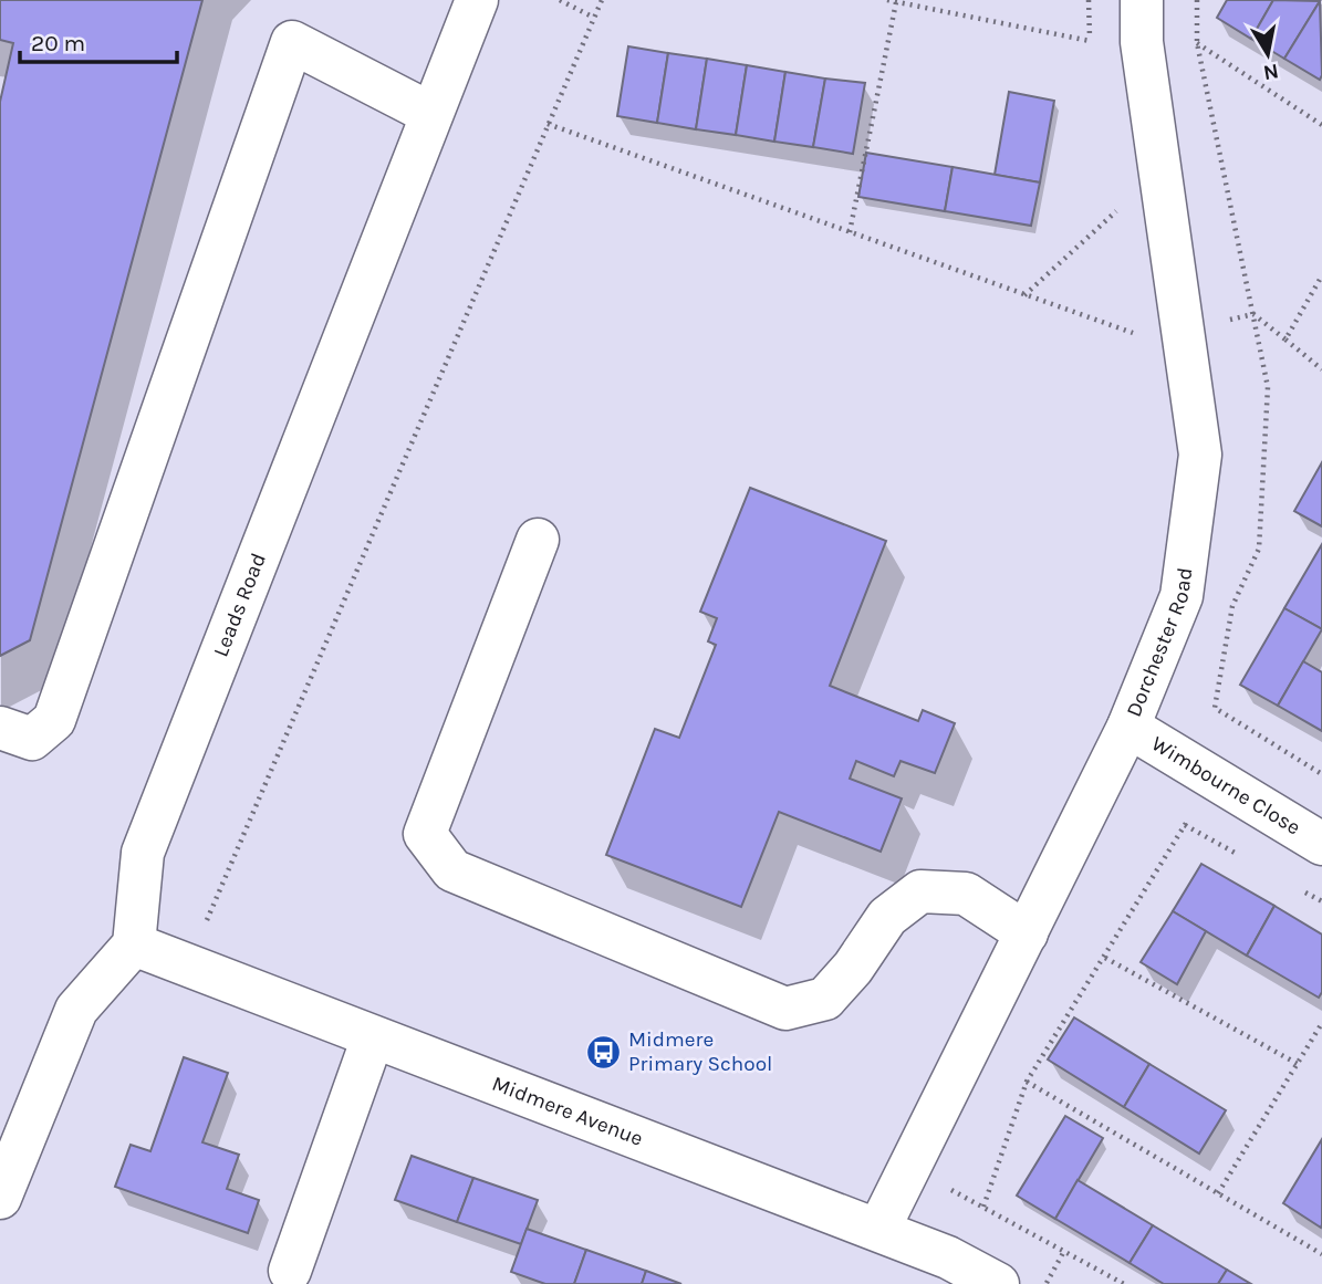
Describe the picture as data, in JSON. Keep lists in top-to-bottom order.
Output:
{
  "streets": {
    "street": [
      "Leads Road",
      "Dorchester Road",
      "Wimbourne Close",
      "Midmere Avenue"
    ]
  },
  "crossings": [
    ["Leads Road", "Midmere Avenue"],
    ["Dorchester Road", "Wimbourne Close"],
    ["Dorchester Road", "Midmere Avenue"]
  ],
  "places": {
    "bus stop": ["Midmere Primary School"]
  },
  "scale_bar": "20 m",
  "north": "bottom"
}
